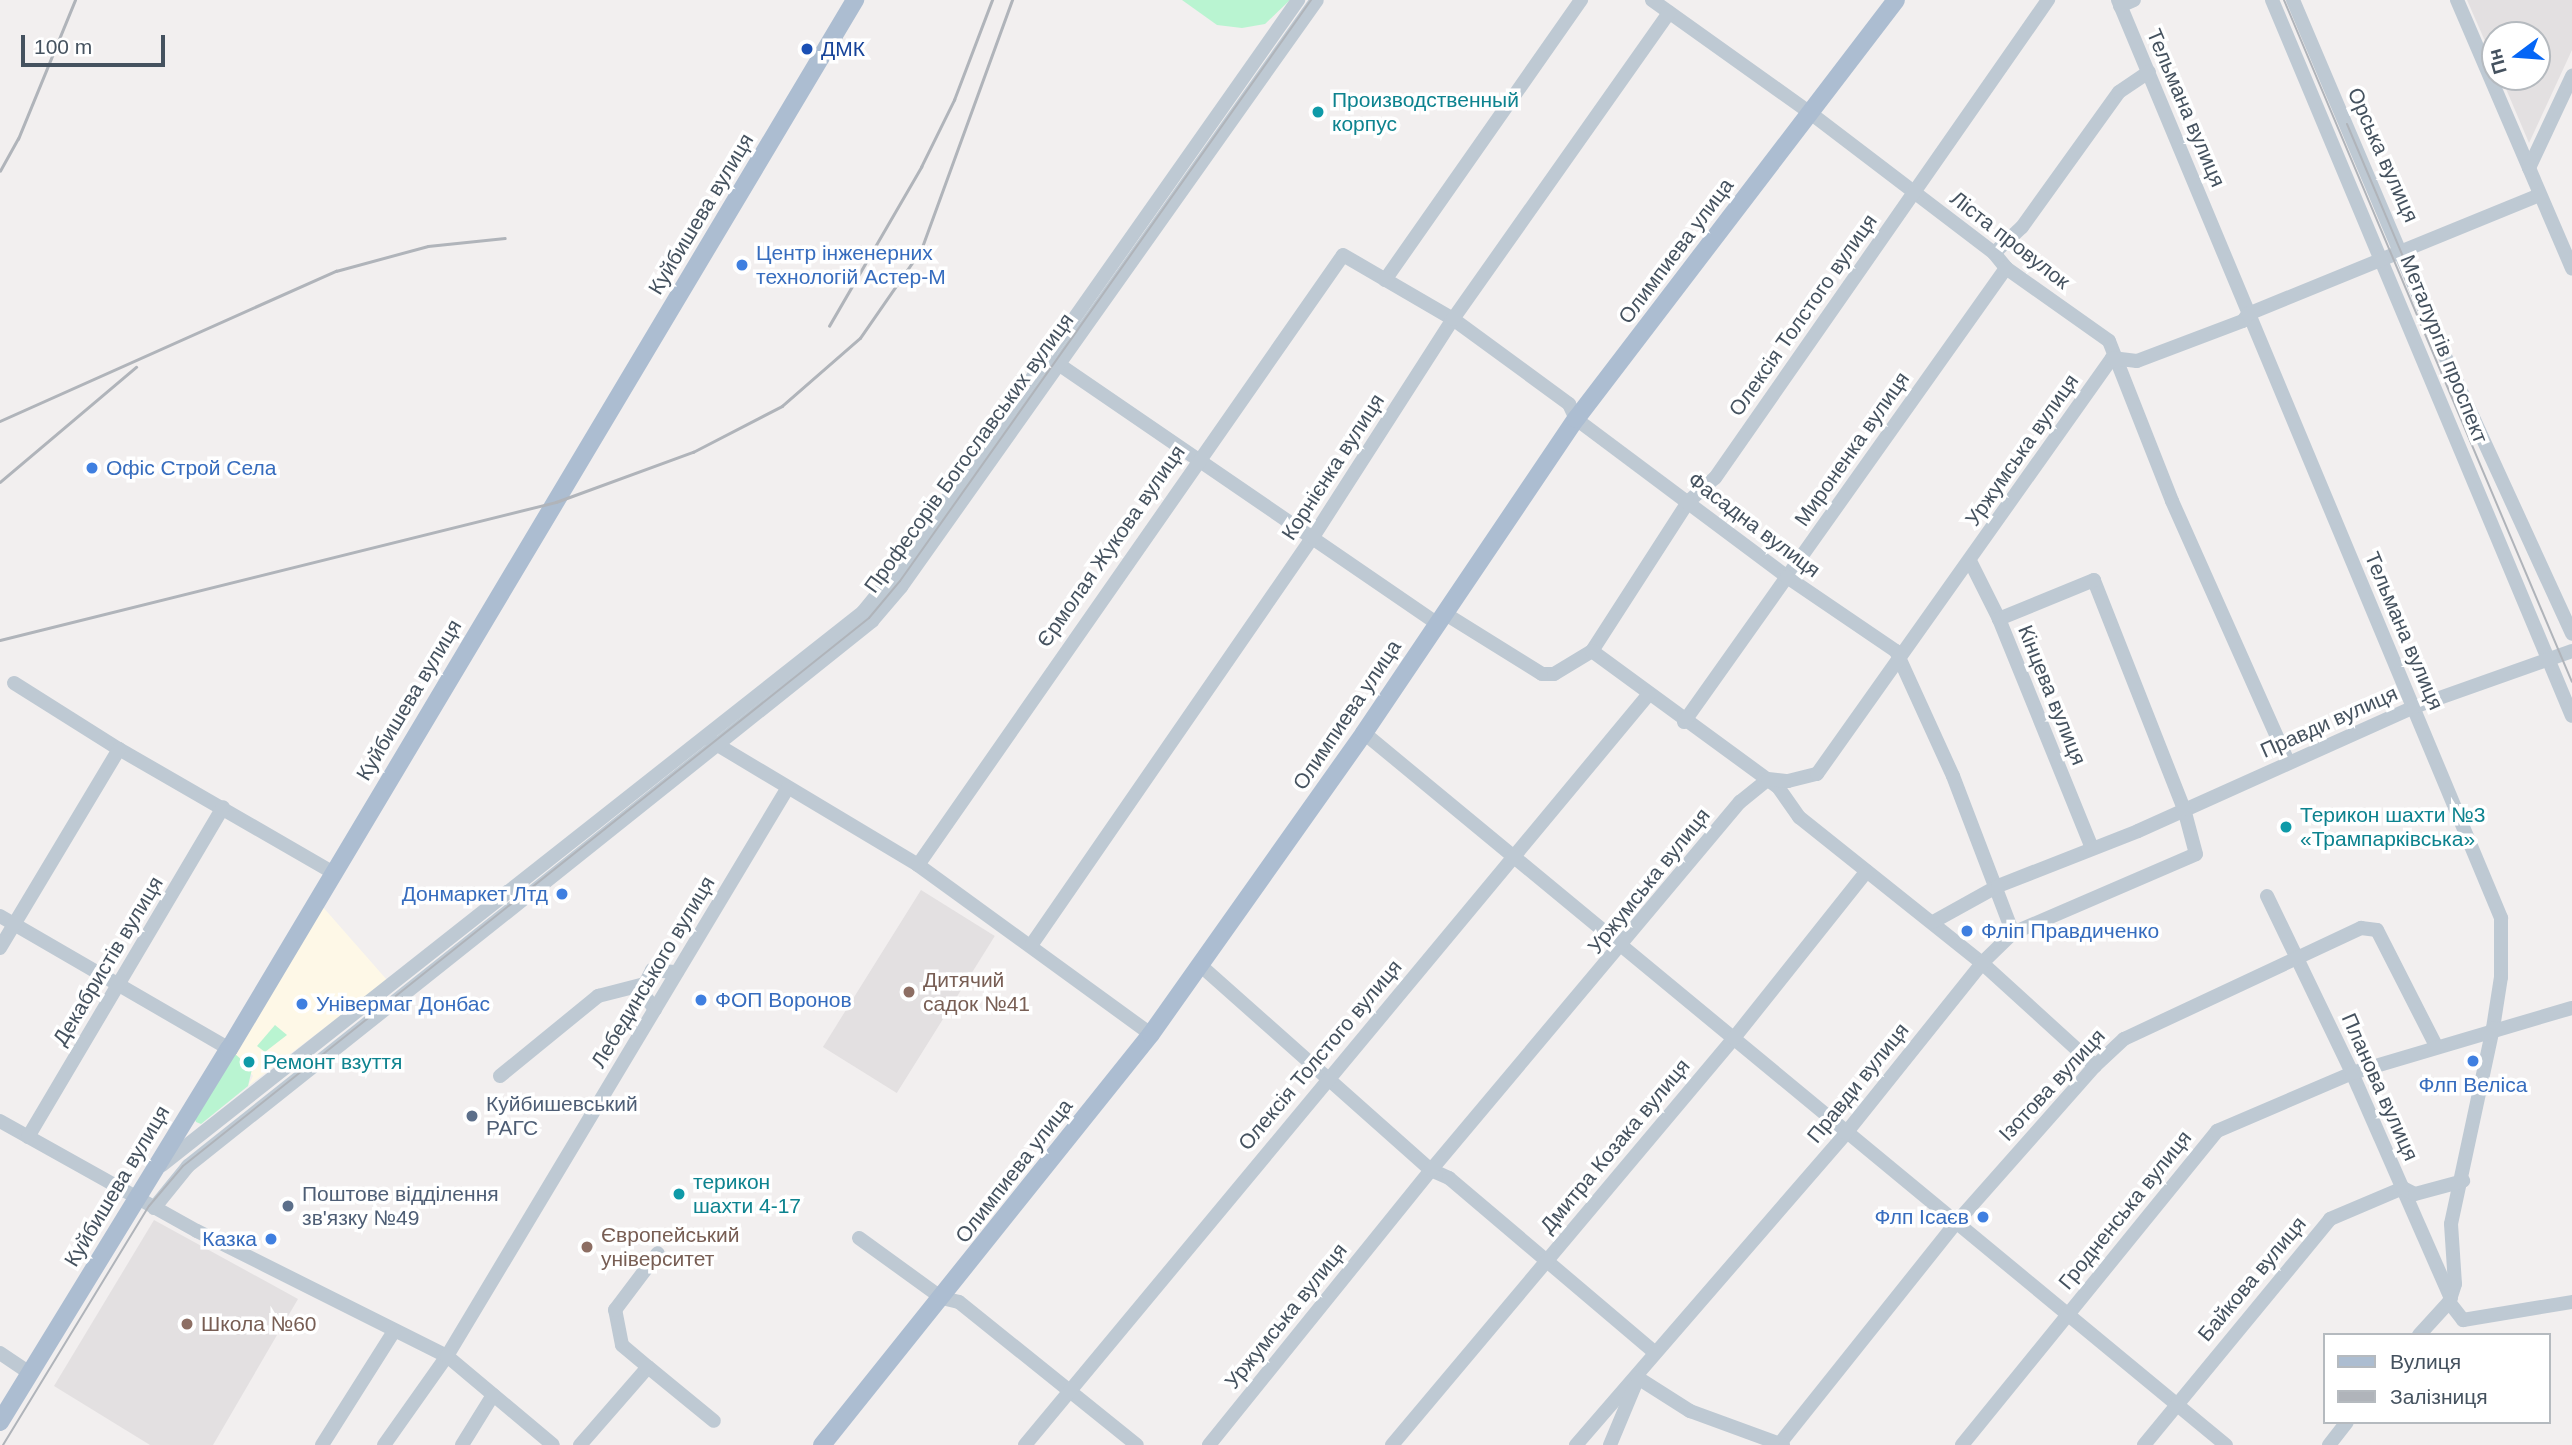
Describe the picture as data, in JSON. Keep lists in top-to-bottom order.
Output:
{
  "streets": {
    "main road": ["Куйбишева вулиця", "Олимпиева улица"],
    "street": [
      "Тельмана вулиця",
      "Орська вулиця",
      "Ліста провулок",
      "Олексія Толстого вулиця",
      "Металургів проспект",
      "Мироненка вулиця",
      "Уржумська вулиця",
      "Професорів Богославських вулиця",
      "Корнієнка вулиця",
      "Фасадна вулиця",
      "Єрмолая Жукова вулиця",
      "Кінцева вулиця",
      "Правди вулиця",
      "Декабристів вулиця",
      "Лебединського вулиця",
      "Ізотова вулиця",
      "Планова вулиця",
      "Дмитра Козака вулиця",
      "Гродненська вулиця",
      "Байкова вулиця"
    ]
  },
  "crossings": [
    ["Тельмана вулиця", "Правди вулиця"],
    ["Тельмана вулиця", "Планова вулиця"],
    ["Тельмана вулиця", "Гродненська вулиця"],
    ["Тельмана вулиця", "Байкова вулиця"],
    ["Куйбишева вулиця", "Професорів Богославських вулиця"],
    ["Ліста провулок", "Олимпиева улица"],
    ["Ліста провулок", "Олексія Толстого вулиця"],
    ["Ліста провулок", "Мироненка вулиця"],
    ["Ліста провулок", "Уржумська вулиця"],
    ["Ліста провулок", "Корнієнка вулиця"],
    ["Ліста провулок", "Правди вулиця"],
    ["Олимпиева улица", "Фасадна вулиця"],
    ["Олексія Толстого вулиця", "Фасадна вулиця"],
    ["Металургів проспект", "Правди вулиця"],
    ["Мироненка вулиця", "Фасадна вулиця"],
    ["Уржумська вулиця", "Фасадна вулиця"],
    ["Уржумська вулиця", "Кінцева вулиця"],
    ["Корнієнка вулиця", "Фасадна вулиця"],
    ["Фасадна вулиця", "Єрмолая Жукова вулиця"],
    ["Кінцева вулиця", "Правди вулиця"],
    ["Ізотова вулиця", "Планова вулиця"],
    ["Ізотова вулиця", "Гродненська вулиця"],
    ["Планова вулиця", "Гродненська вулиця"],
    ["Планова вулиця", "Байкова вулиця"]
  ],
  "places": [
    "ДМК",
    "Производственный корпус",
    "Центр інженерних технологій Астер-М",
    "Офіс Строй Села",
    "Терикон шахти №3 «Трампарківська»",
    "Донмаркет Лтд",
    "Фліп Правдиченко",
    "Дитячий садок №41",
    "ФОП Воронов",
    "Універмаг Донбас",
    "Флп Веліса",
    "Ремонт взуття",
    "Куйбишевський РАГС",
    "терикон шахти 4-17",
    "Поштове відділення зв'язку №49",
    "Флп Ісаєв",
    "Казка",
    "Європейський університет",
    "Школа №60"
  ],
  "legend": ["Вулиця", "Залізниця"],
  "scale_bar": "100 m",
  "north": "left"
}
